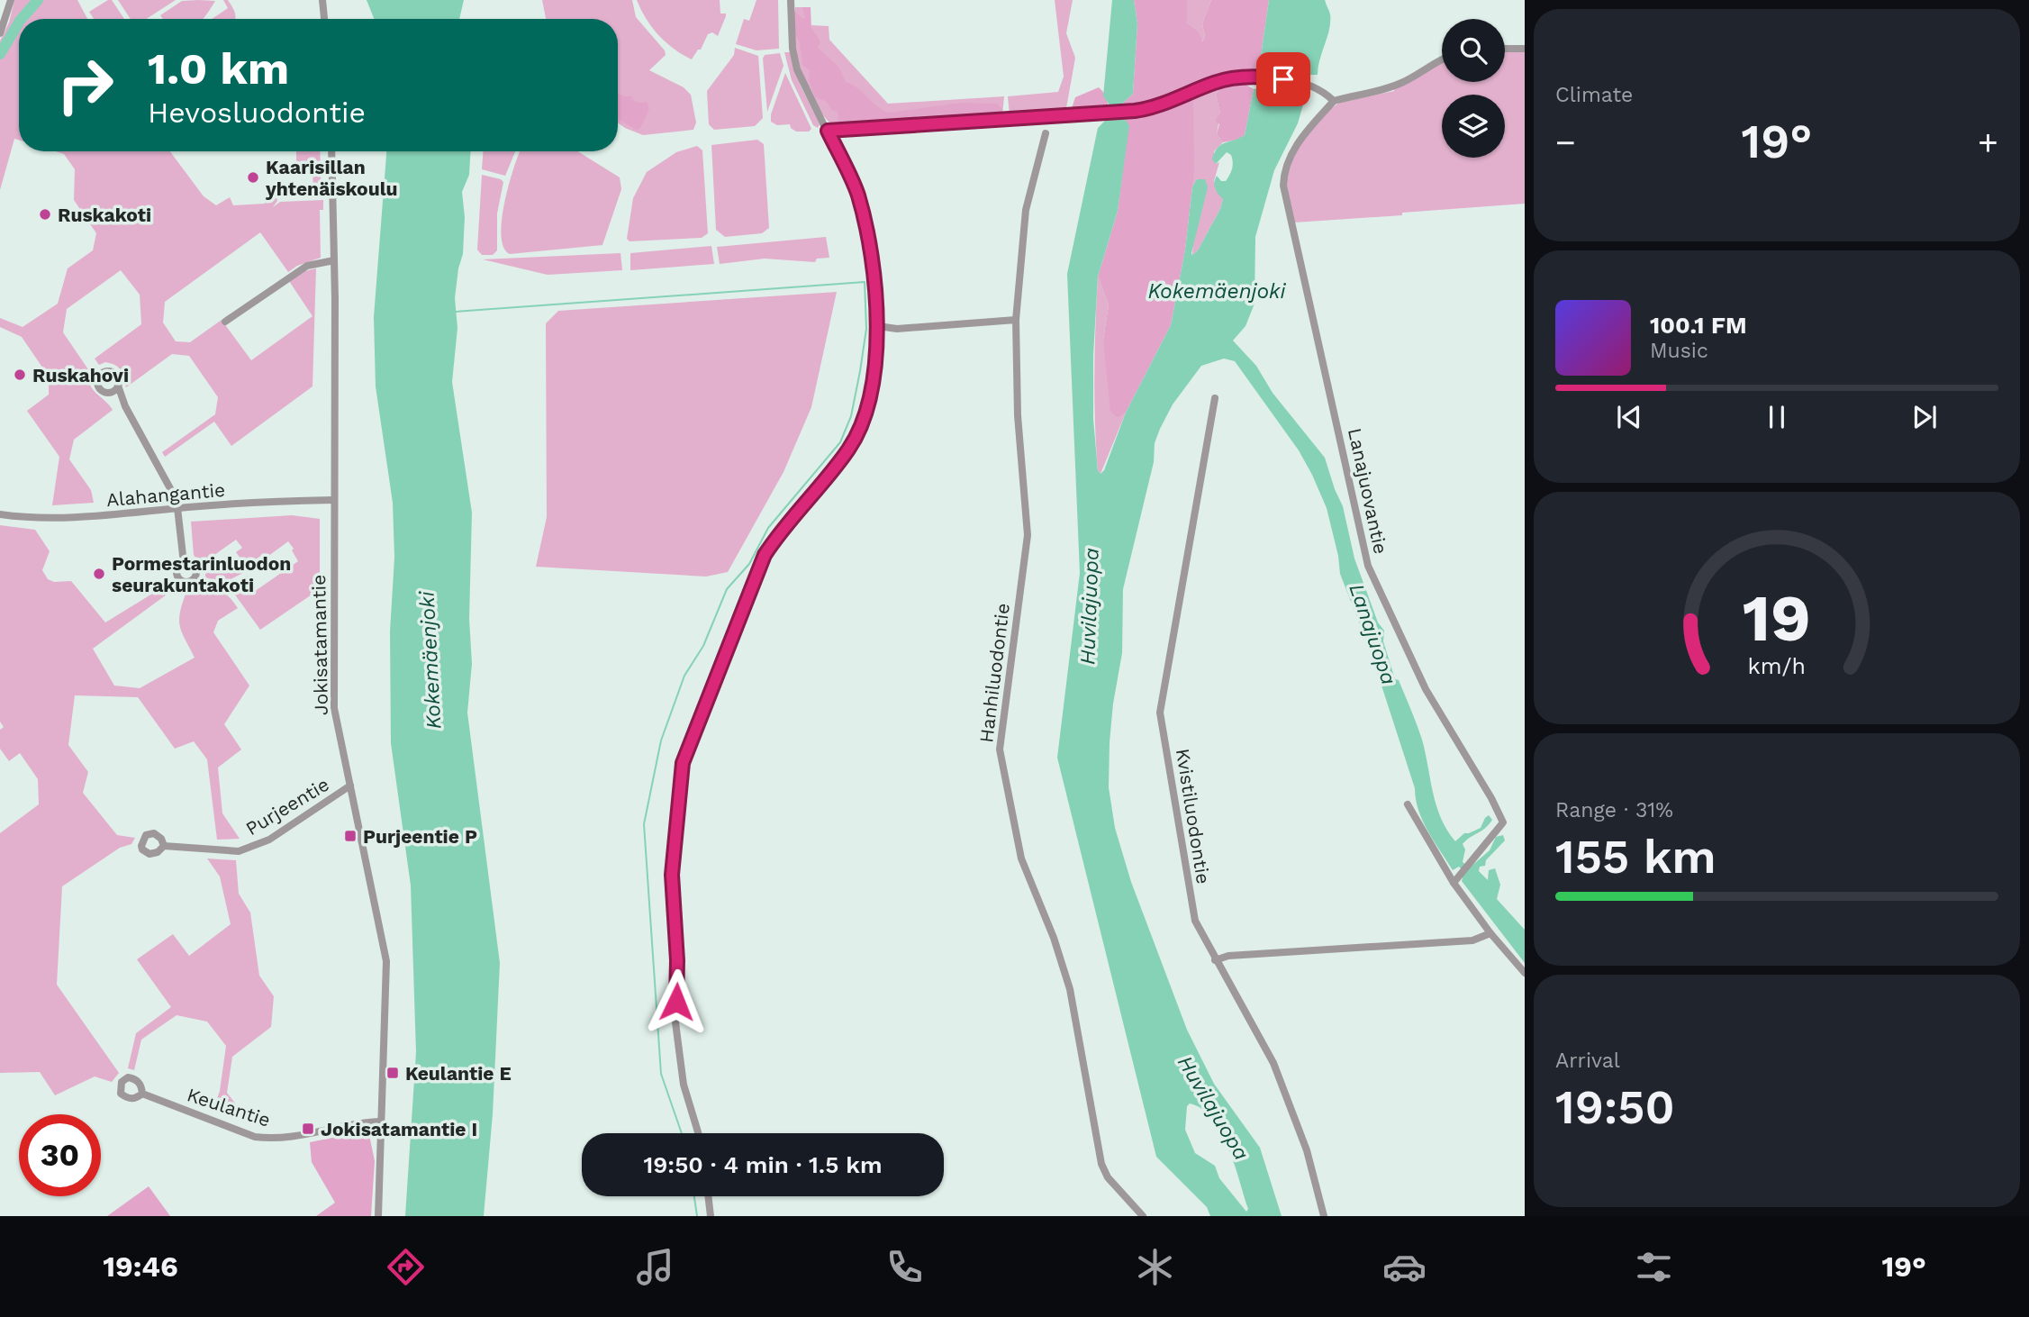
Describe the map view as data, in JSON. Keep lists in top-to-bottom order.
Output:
{
  "streets": {
    "street": [
      "Lanajuovantie",
      "Alahangantie",
      "Jokisatamantie",
      "Hanhiluodontie",
      "Purjeentie",
      "Kvistiluodontie",
      "Keulantie"
    ]
  },
  "crossings": [
    ["Alahangantie", "Jokisatamantie"],
    ["Jokisatamantie", "Purjeentie"],
    ["Jokisatamantie", "Keulantie"]
  ],
  "water": ["Kokemäenjoki", "Huvilajuopa", "Lanajuopa"],
  "places": {
    "other": [
      "Kaarisillan yhtenäiskoulu",
      "Ruskakoti",
      "Ruskahovi",
      "Pormestarinluodon seurakuntakoti"
    ],
    "transit": ["Purjeentie P", "Keulantie E", "Jokisatamantie I"]
  },
  "page": {
    "tile": [
      "Climate",
      ["Range · 31%", "155 km"],
      ["Arrival", "19:50"]
    ],
    "turn": ["1.0 km", "Hevosluodontie"],
    "heat": ["−", "19°", "+"],
    "song": ["100.1 FM", "Music"],
    "limit": "30",
    "trip": "19:50 · 4 min · 1.5 km",
    "tabs": ["19:46", "19°"],
    "gauge": ["19", "km/h"]
  }
}
